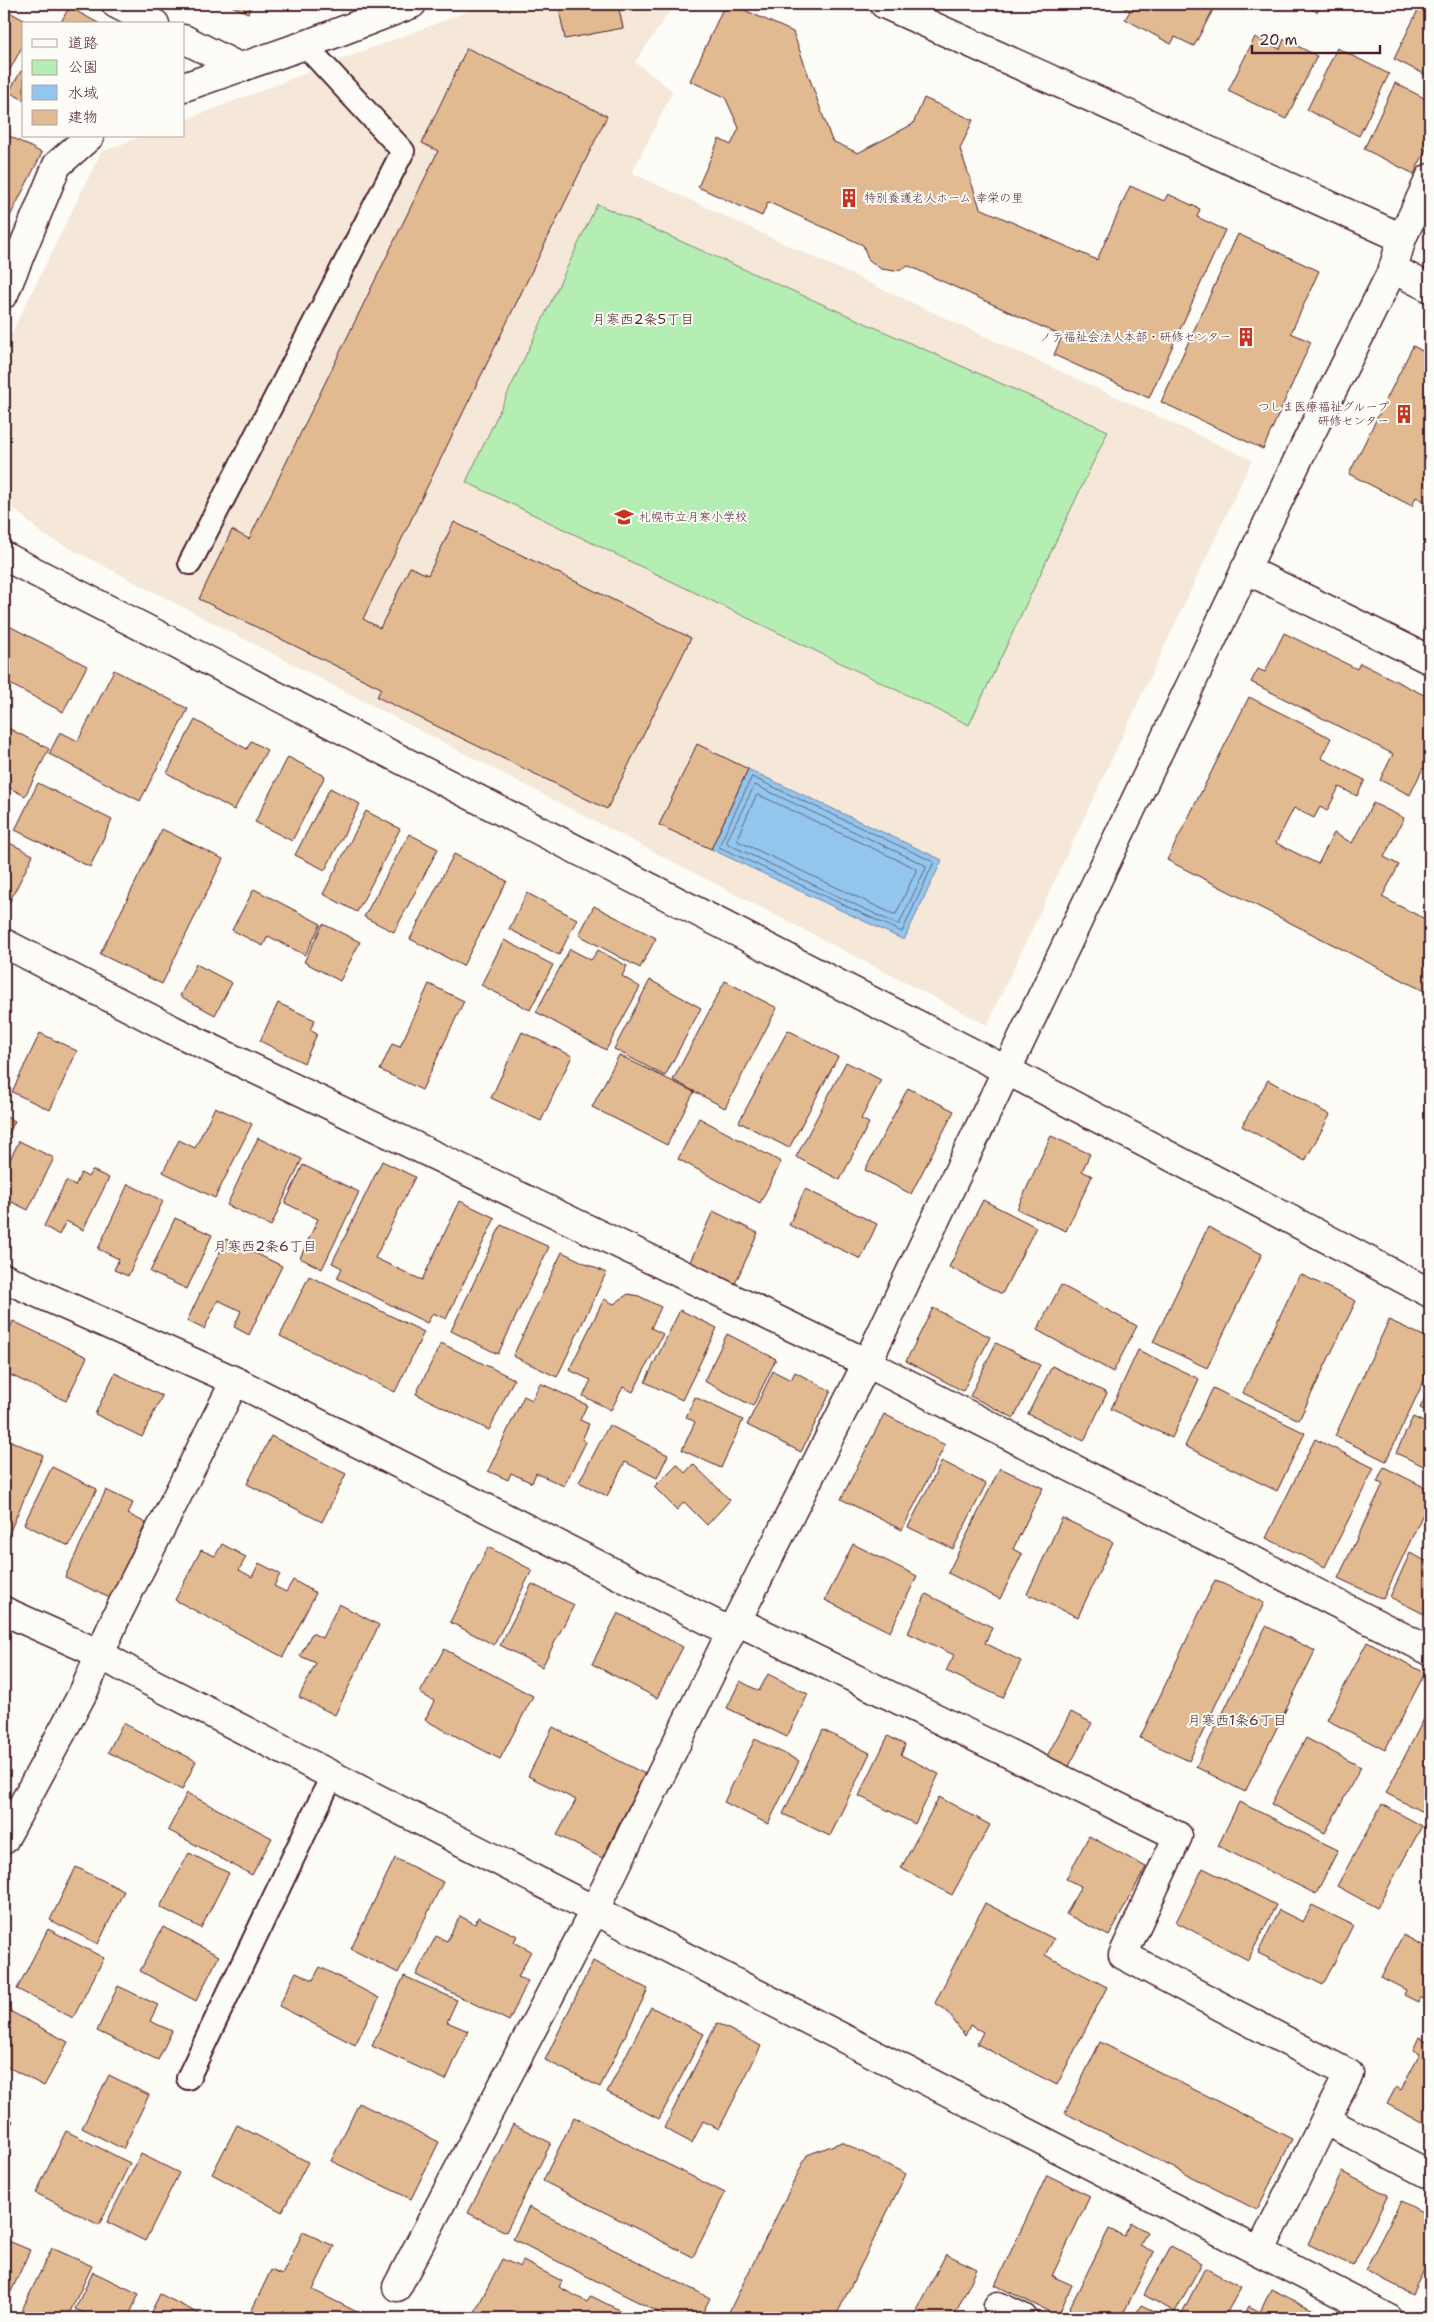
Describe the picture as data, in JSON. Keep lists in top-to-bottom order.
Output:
{
  "districts": ["月寒西2条5丁目", "月寒西2条6丁目", "月寒西1条6丁目"],
  "places": {
    "building": ["特別養護老人ホーム 幸栄の里", "ノテ福祉会法人本部・研修センター", "つしま医療福祉グループ 研修センター"],
    "school or university": ["札幌市立月寒小学校"]
  },
  "legend": [
    "道路",
    "公園",
    "水域",
    "建物"
  ],
  "scale_bar": "20 m"
}
